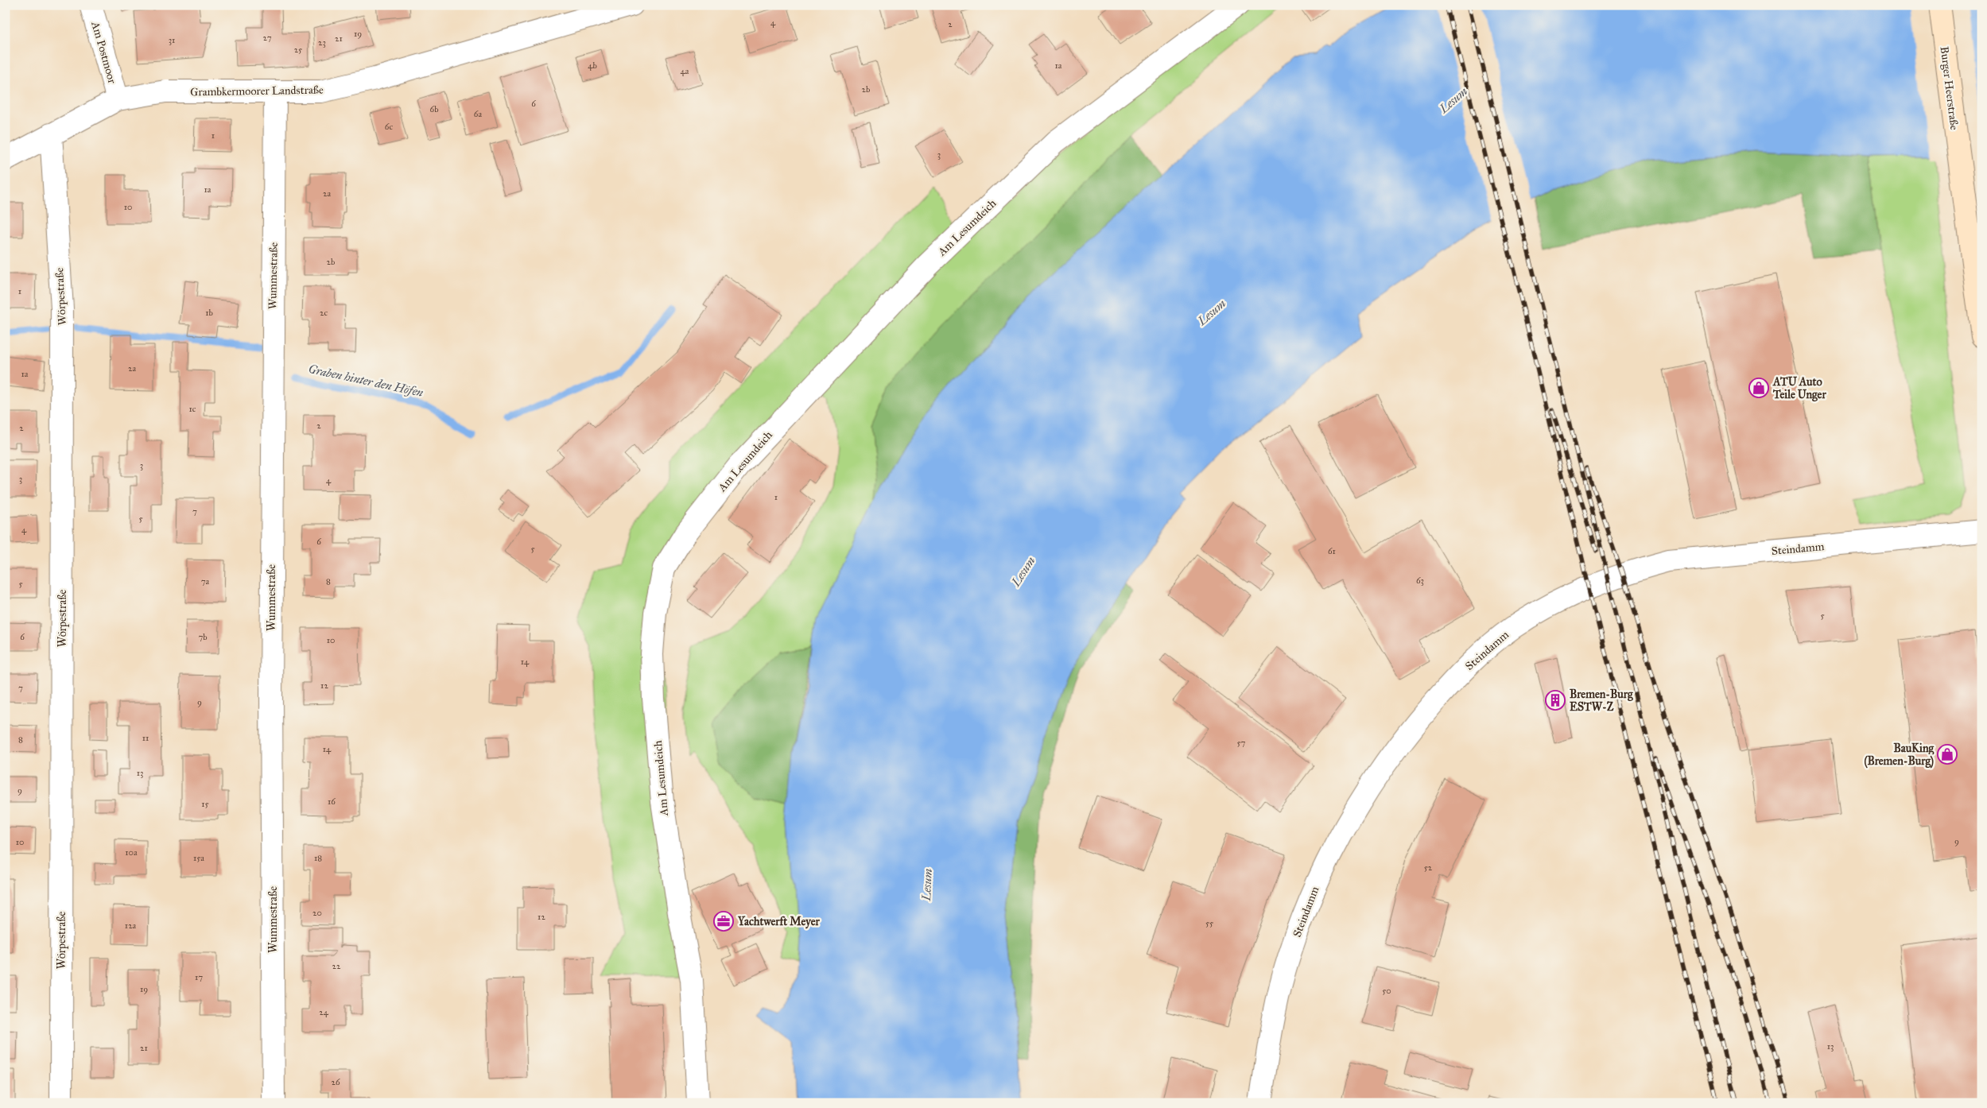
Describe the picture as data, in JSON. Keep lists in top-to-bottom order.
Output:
{
  "streets": {
    "main road": ["Burger Heerstraße"],
    "street": [
      "Am Postmoor",
      "Grambkermoorer Landstraße",
      "Am Lesumdeich",
      "Wummestraße",
      "Wörpestraße",
      "Steindamm"
    ]
  },
  "crossings": [
    ["Am Postmoor", "Grambkermoorer Landstraße"],
    ["Grambkermoorer Landstraße", "Wummestraße"],
    ["Grambkermoorer Landstraße", "Wörpestraße"]
  ],
  "water": ["Lesum", "Graben hinter den Höfen"],
  "places": {
    "shop": ["ATU Auto Teile Unger", "BauKing (Bremen-Burg)"],
    "building": ["Bremen-Burg ESTW-Z"],
    "office": ["Yachtwerft Meyer"]
  },
  "house_numbers": [
    "4",
    "2",
    "19",
    "27",
    "21",
    "31",
    "23",
    "25",
    "4b",
    "1a",
    "4a",
    "2b",
    "6",
    "6b",
    "6a",
    "6c",
    "1",
    "3",
    "1a",
    "2a",
    "10",
    "2b",
    "1",
    "1b",
    "2c",
    "2a",
    "1a",
    "1c",
    "2",
    "2",
    "3",
    "3",
    "4",
    "1",
    "7",
    "5",
    "4",
    "6",
    "5",
    "61",
    "63",
    "7a",
    "8",
    "5",
    "5",
    "6",
    "7b",
    "10",
    "14",
    "12",
    "7",
    "9",
    "11",
    "8",
    "57",
    "14",
    "13",
    "9",
    "16",
    "15",
    "9",
    "10",
    "10a",
    "15a",
    "18",
    "52",
    "20",
    "12",
    "55",
    "12a",
    "22",
    "17",
    "19",
    "50",
    "24",
    "13",
    "21",
    "26"
  ]
}
